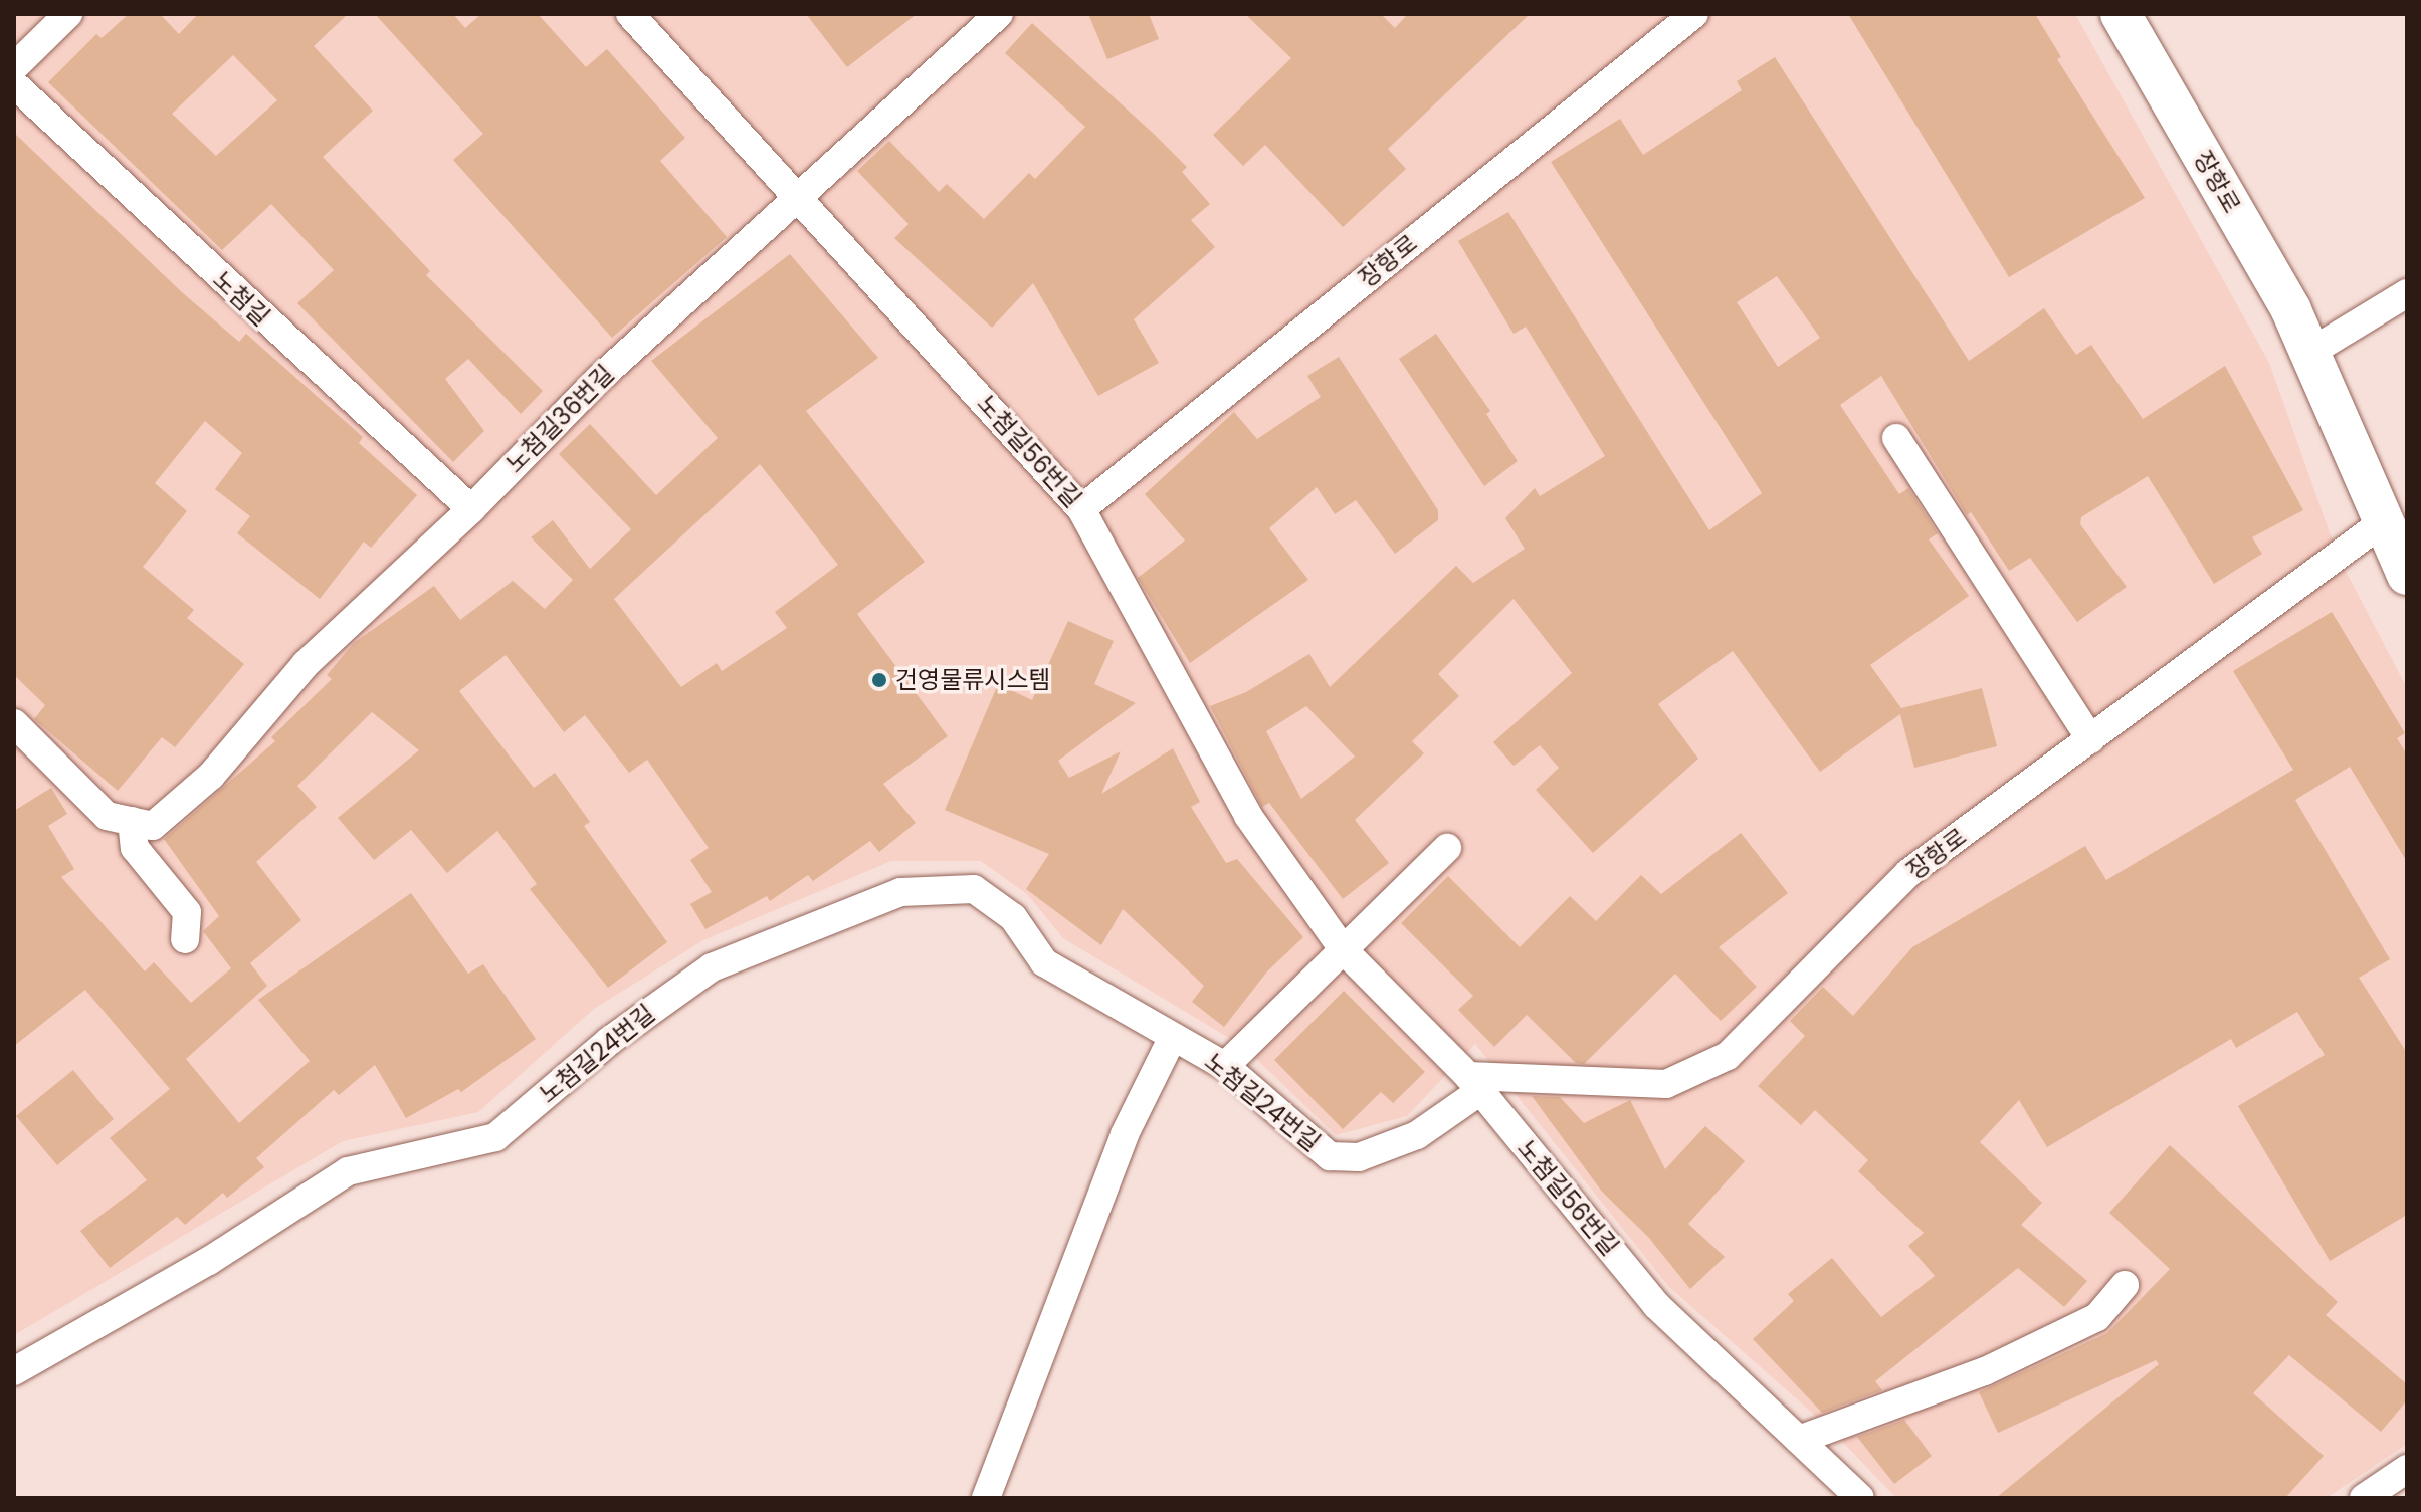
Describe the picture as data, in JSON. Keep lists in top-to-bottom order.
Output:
{
  "streets": {
    "main road": ["장항로"],
    "street": [
      "노첨길",
      "노첨길36번길",
      "노첨길56번길",
      "노첨길24번길"
    ]
  },
  "crossings": [
    ["장항로", "노첨길56번길"],
    ["장항로", "노첨길24번길"],
    ["노첨길", "노첨길36번길"],
    ["노첨길36번길", "노첨길56번길"],
    ["노첨길56번길", "노첨길24번길"]
  ],
  "places": ["건영물류시스템"]
}
